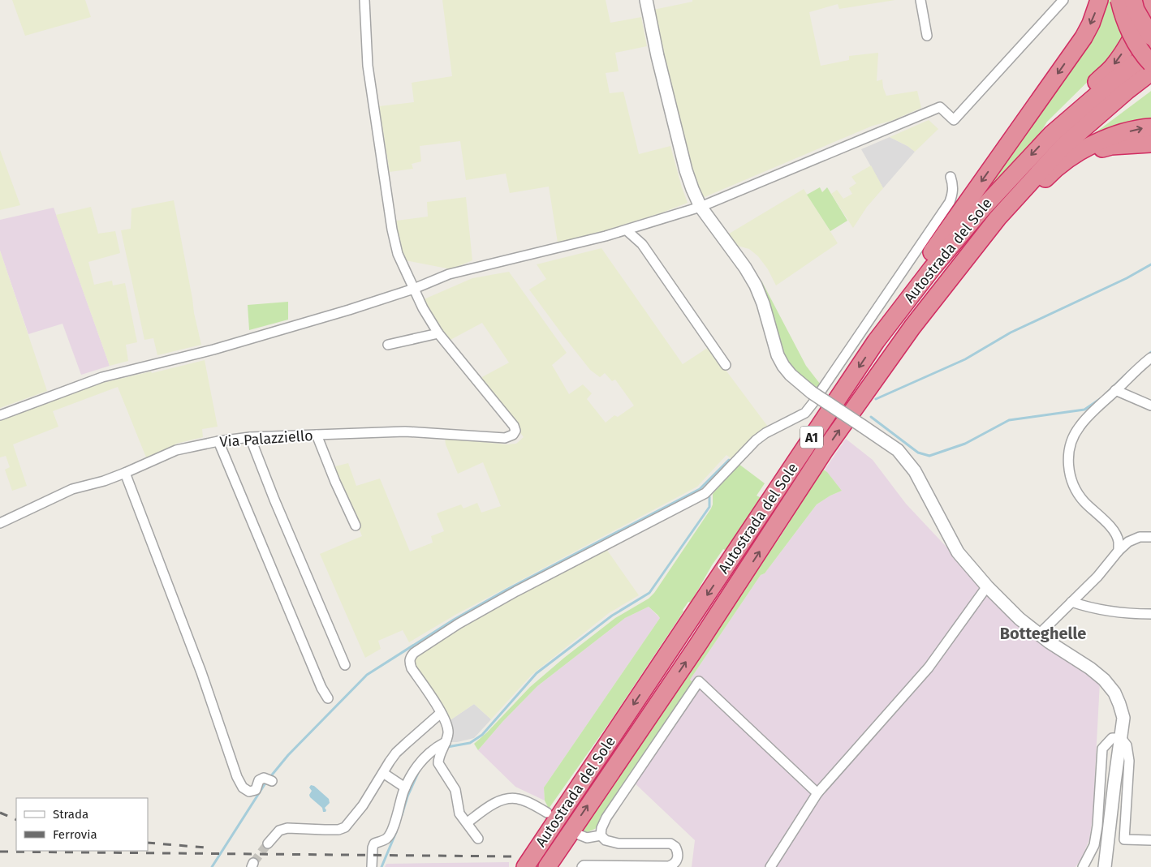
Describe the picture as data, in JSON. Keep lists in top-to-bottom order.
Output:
{
  "streets": {
    "highway": ["Autostrada del Sole", "A1"],
    "street": ["Via Palazziello"]
  },
  "crossings": [
    ["Autostrada del Sole", "A1"]
  ],
  "districts": ["Botteghelle"],
  "legend": ["Strada", "Ferrovia"]
}
